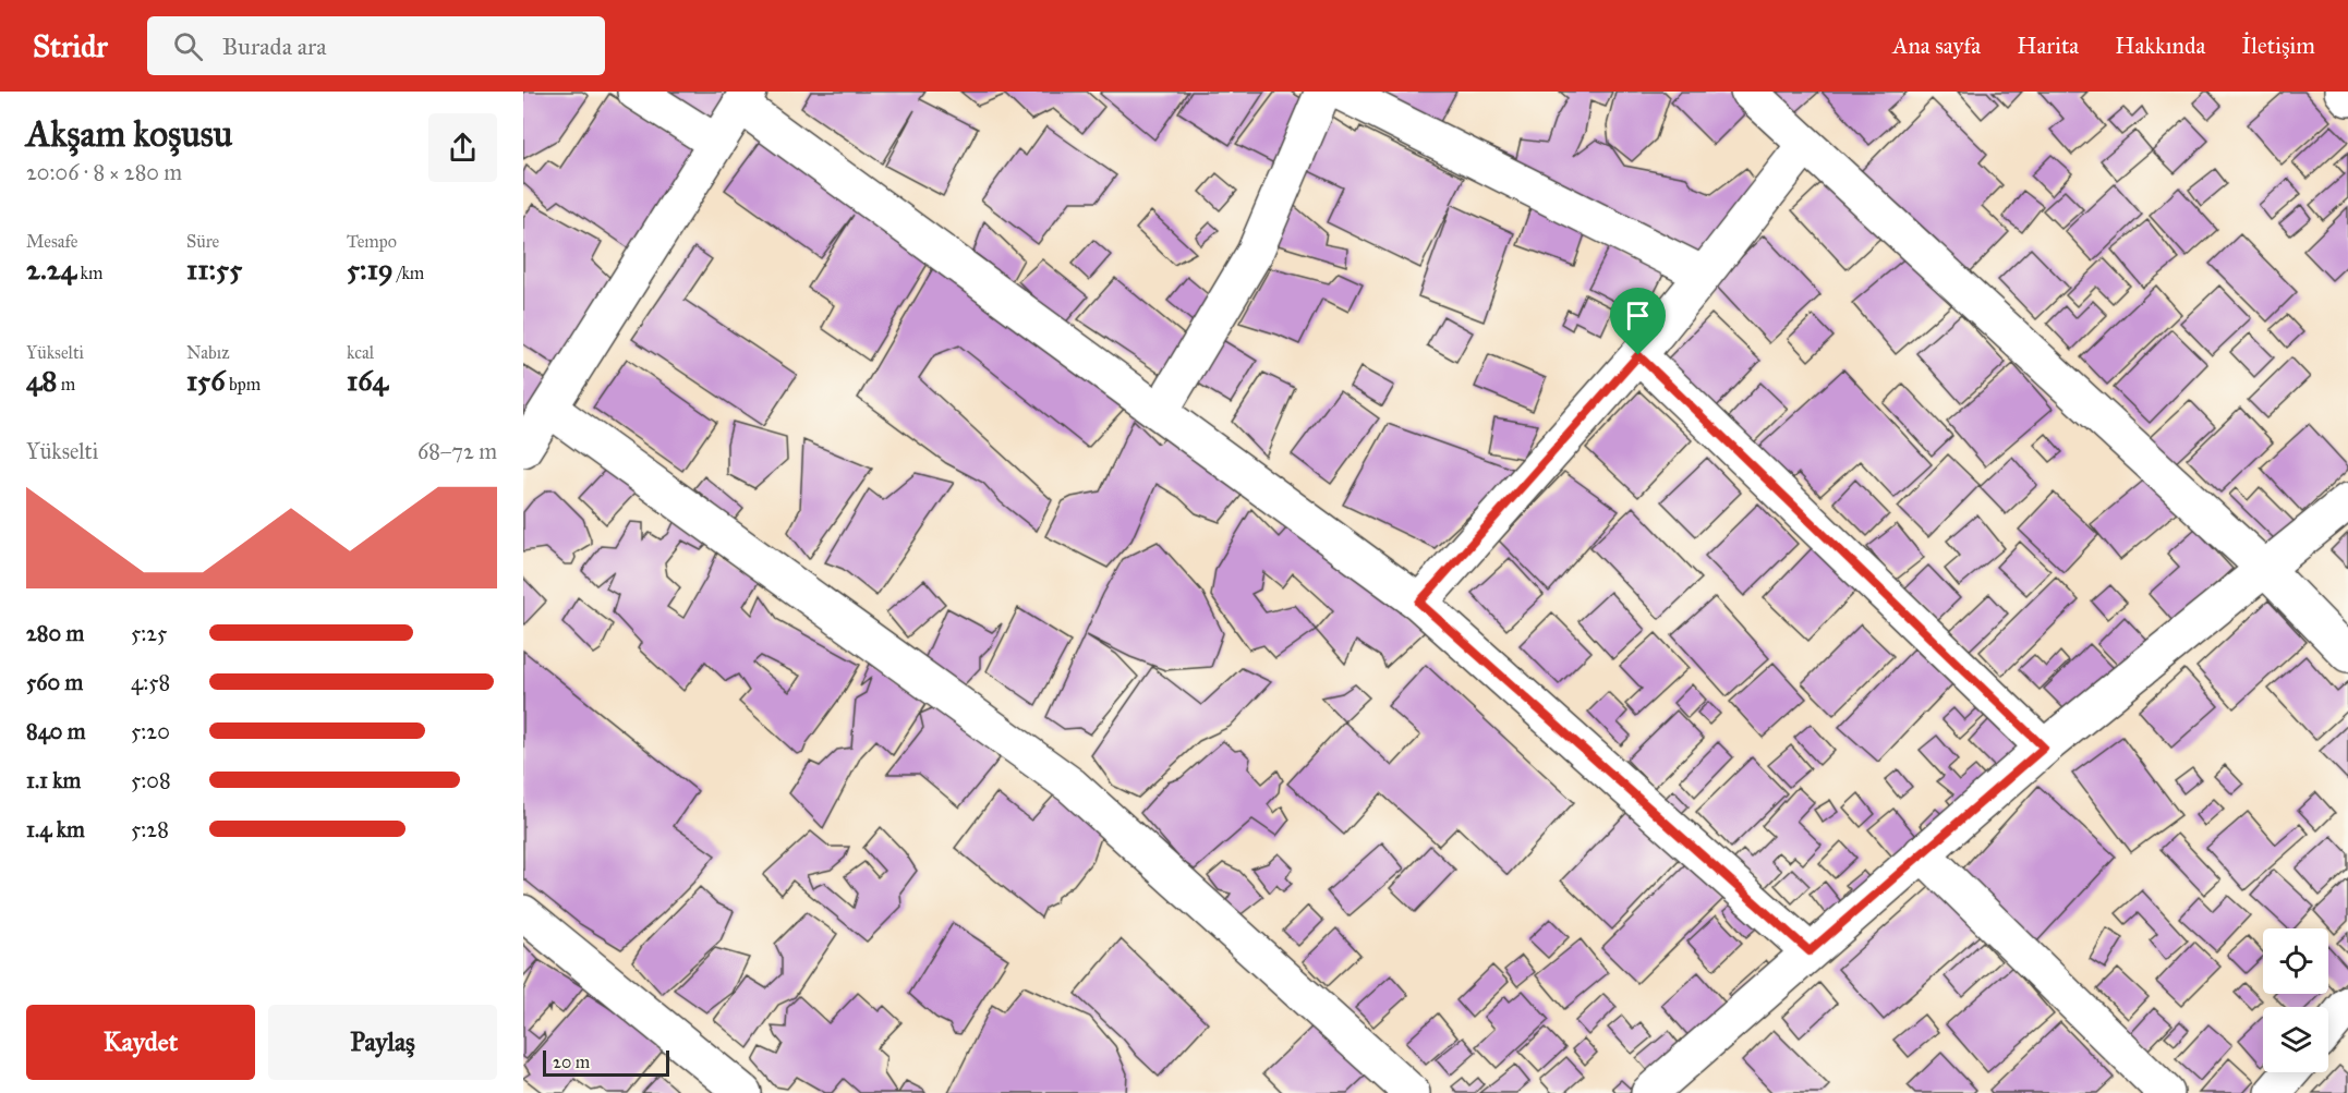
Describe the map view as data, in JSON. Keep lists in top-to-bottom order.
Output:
{
  "scale_bar": "20 m",
  "page": {
    "header": "Stridr",
    "search": "Burada ara",
    "nav": [
      "Ana sayfa",
      "Harita",
      "Hakkında",
      "İletişim"
    ],
    "heading": ["Akşam koşusu", "20:06 · 8 × 280 m"],
    "stats": [
      ["Mesafe", "2.24 km"],
      ["Süre", "11:55"],
      ["Tempo", "5:19 /km"],
      ["Yükselti", "48 m"],
      ["Nabız", "156 bpm"],
      ["kcal", "164"]
    ],
    "chart": ["Yükselti", "68–72 m"],
    "list": [
      {
        "name": "280 m",
        "note": "5:25"
      },
      {
        "name": "560 m",
        "note": "4:58"
      },
      {
        "name": "840 m",
        "note": "5:20"
      },
      {
        "name": "1.1 km",
        "note": "5:08"
      },
      {
        "name": "1.4 km",
        "note": "5:28"
      }
    ],
    "buttons": ["Kaydet", "Paylaş"],
    "scale": "20 m"
  }
}
